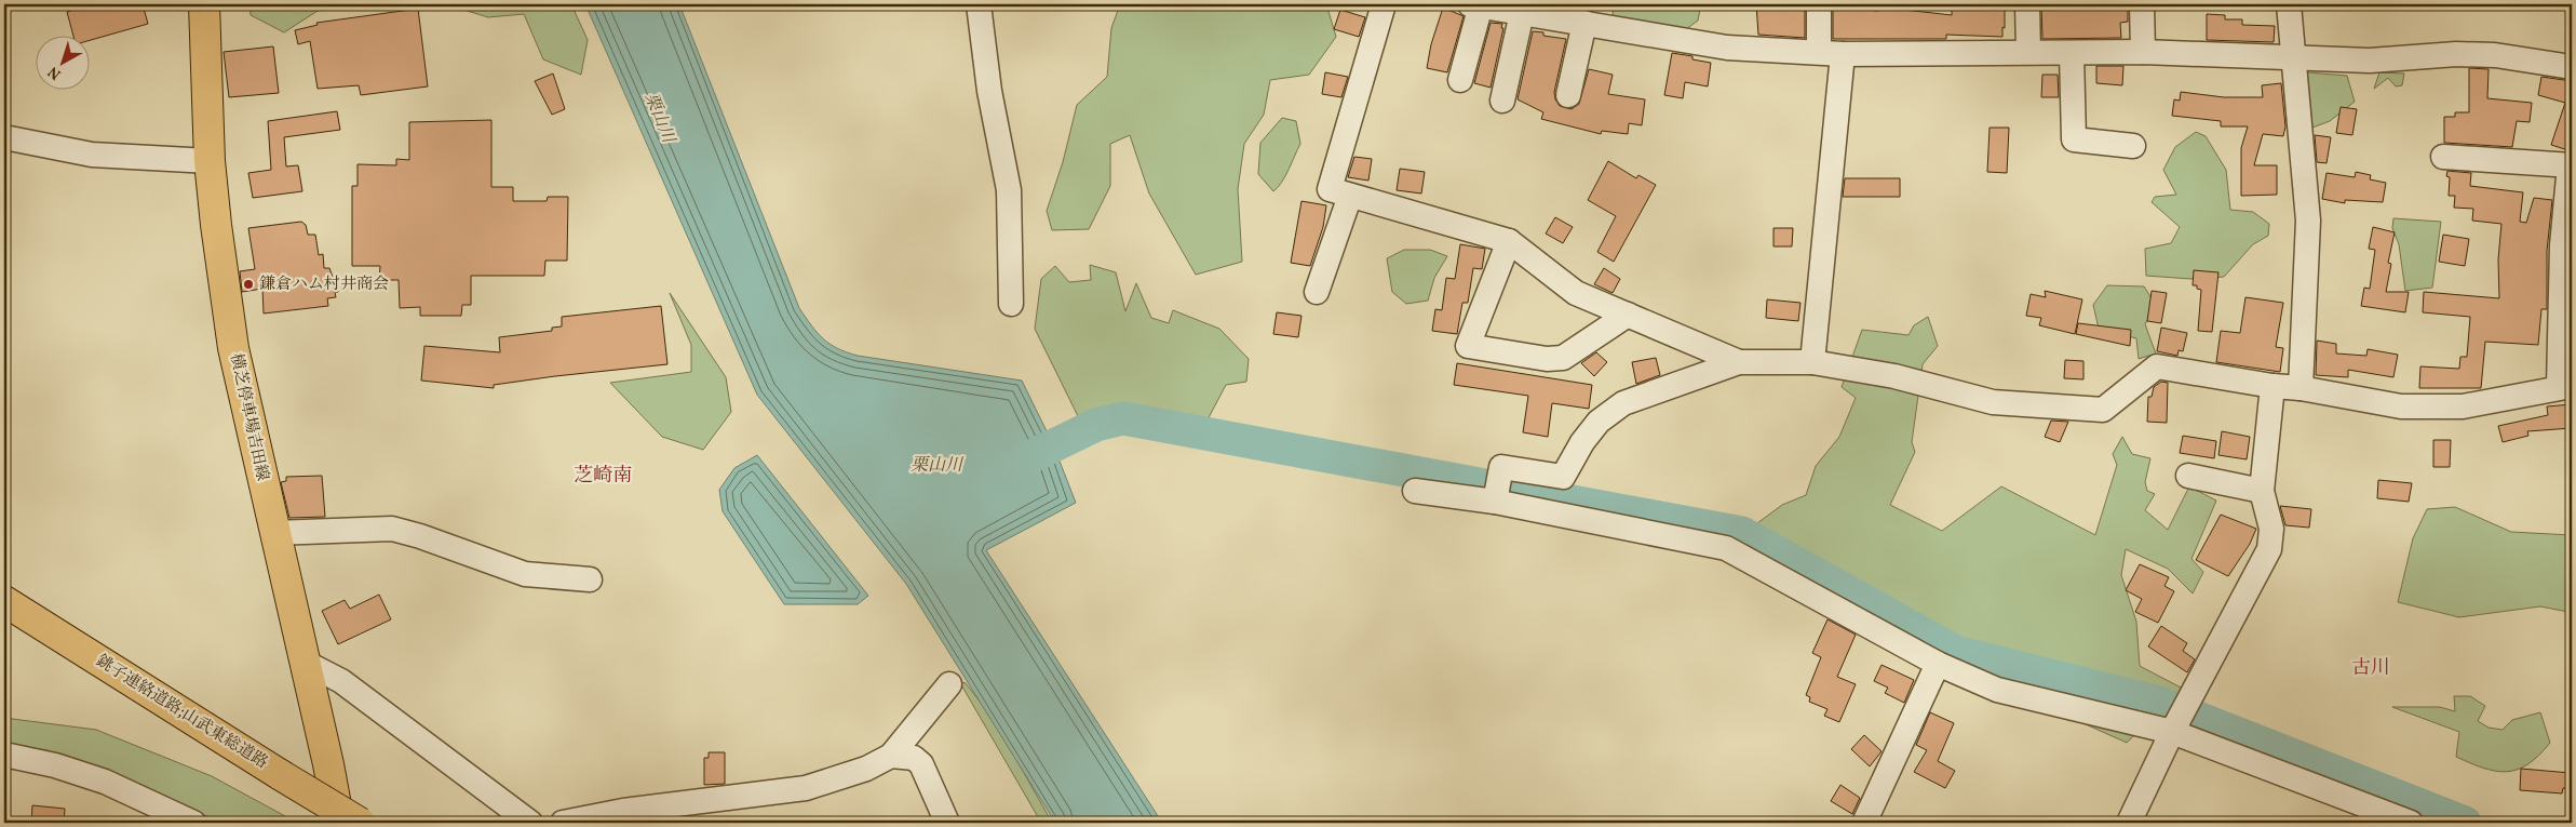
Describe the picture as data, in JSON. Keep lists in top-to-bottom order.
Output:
{
  "streets": {
    "main road": ["横芝停車場吉田線", "銚子連絡道路;山武東総道路"]
  },
  "districts": ["芝崎南", "古川"],
  "water": ["栗山川"],
  "places": ["鎌倉ハム村井商会"],
  "north": "bottom left"
}
